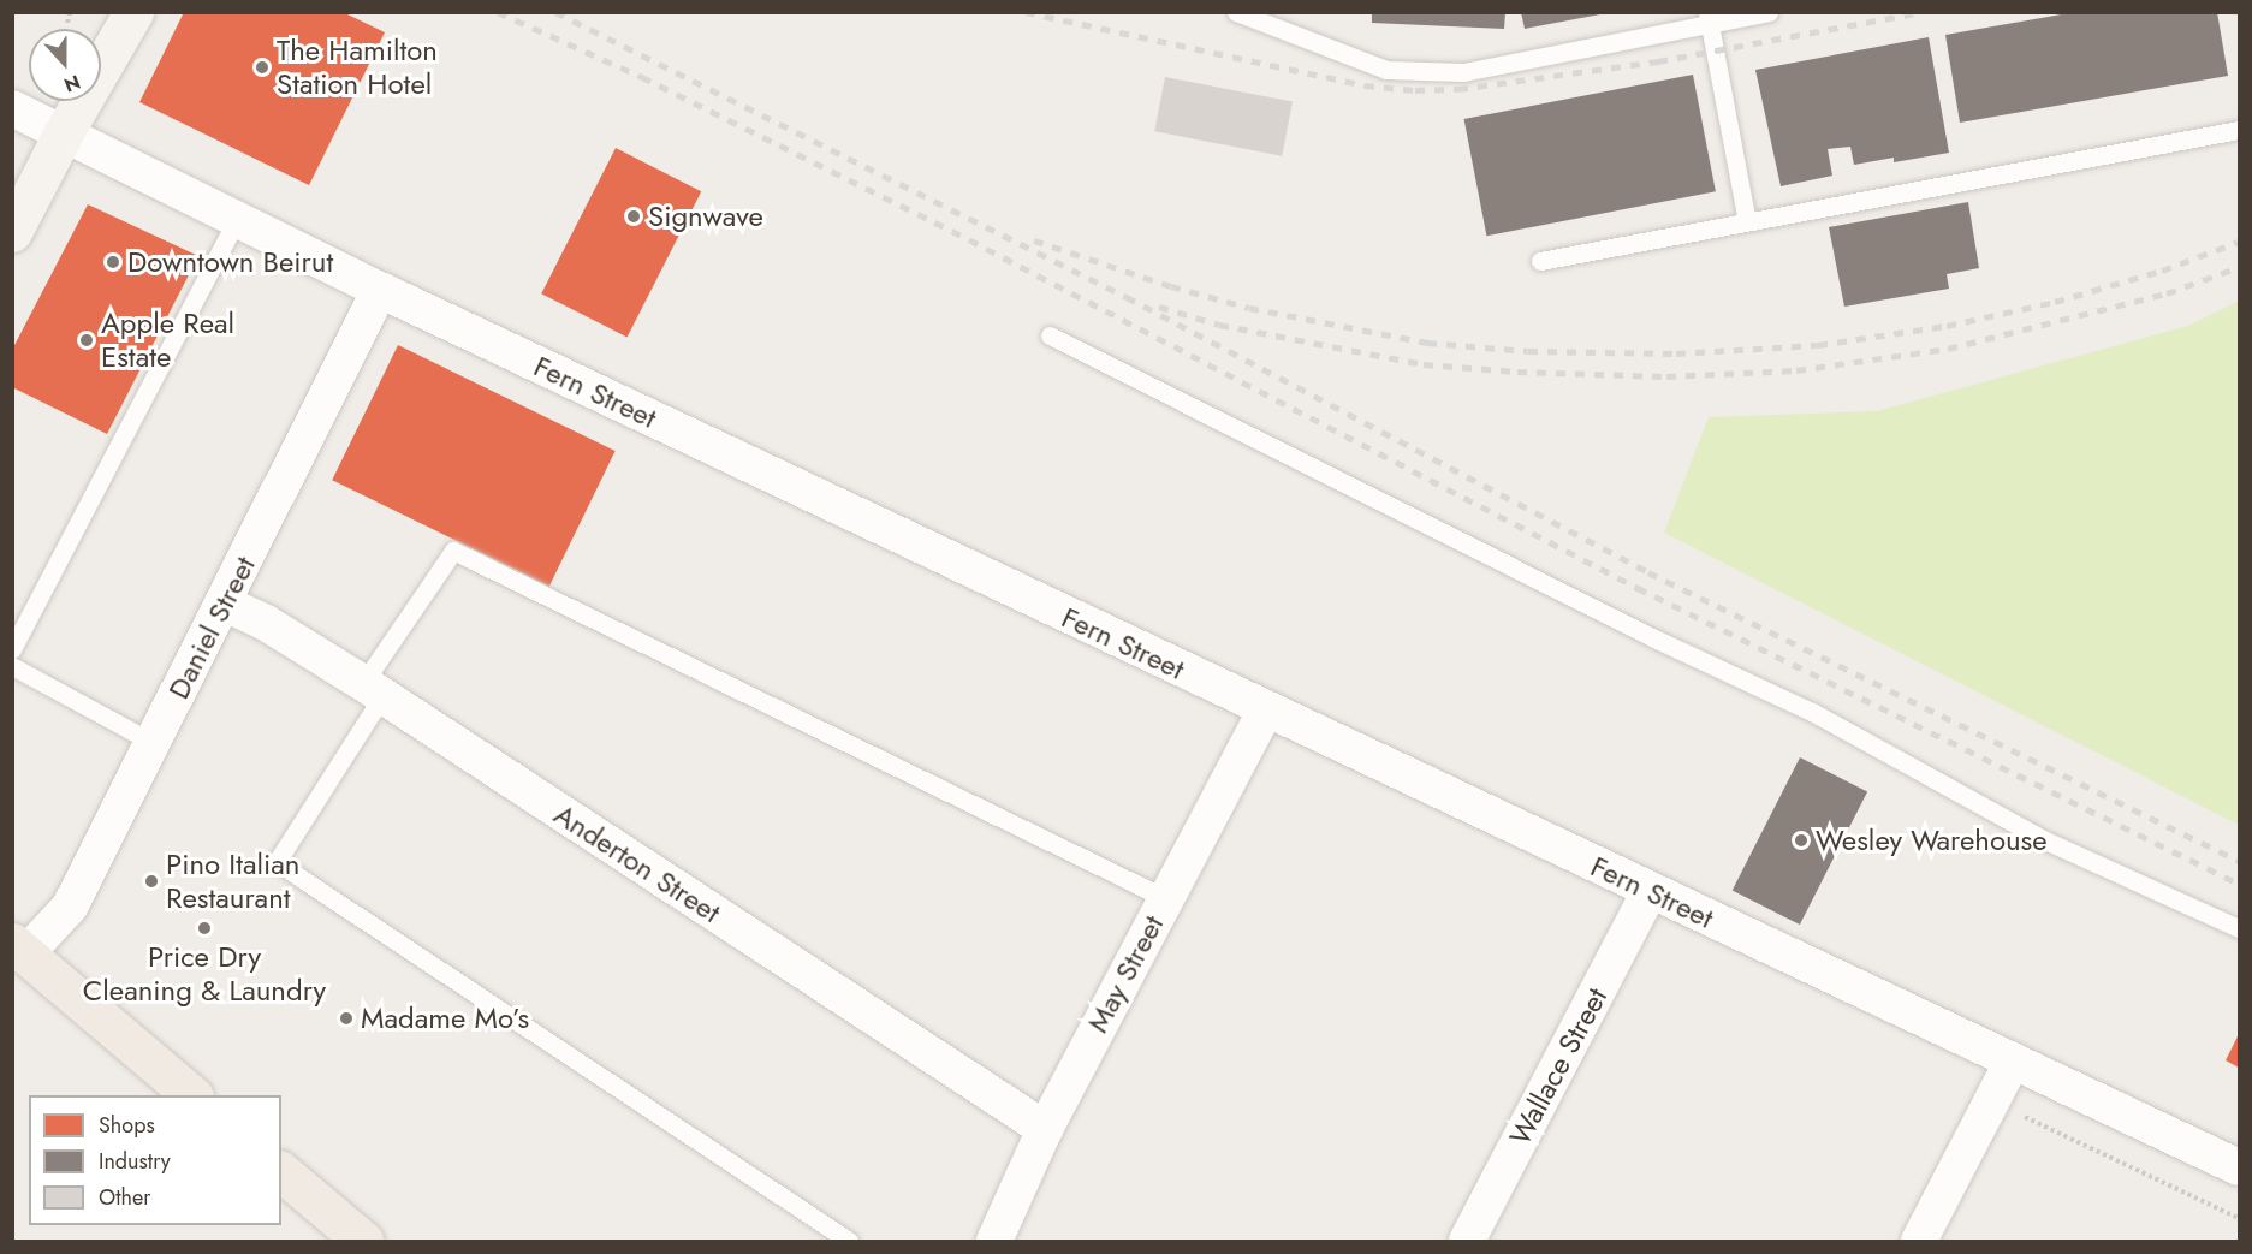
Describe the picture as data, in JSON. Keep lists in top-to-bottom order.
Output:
{
  "streets": {
    "street": [
      "Fern Street",
      "Daniel Street",
      "Anderton Street",
      "May Street",
      "Wallace Street"
    ]
  },
  "crossings": [
    ["Fern Street", "Daniel Street"],
    ["Fern Street", "May Street"],
    ["Fern Street", "Wallace Street"],
    ["Daniel Street", "Anderton Street"],
    ["Anderton Street", "May Street"]
  ],
  "places": [
    "The Hamilton Station Hotel",
    "Signwave",
    "Downtown Beirut",
    "Apple Real Estate",
    "Wesley Warehouse",
    "Pino Italian Restaurant",
    "Price Dry Cleaning & Laundry",
    "Madame Mo’s"
  ],
  "legend": ["Shops", "Industry", "Other"],
  "north": "bottom"
}
